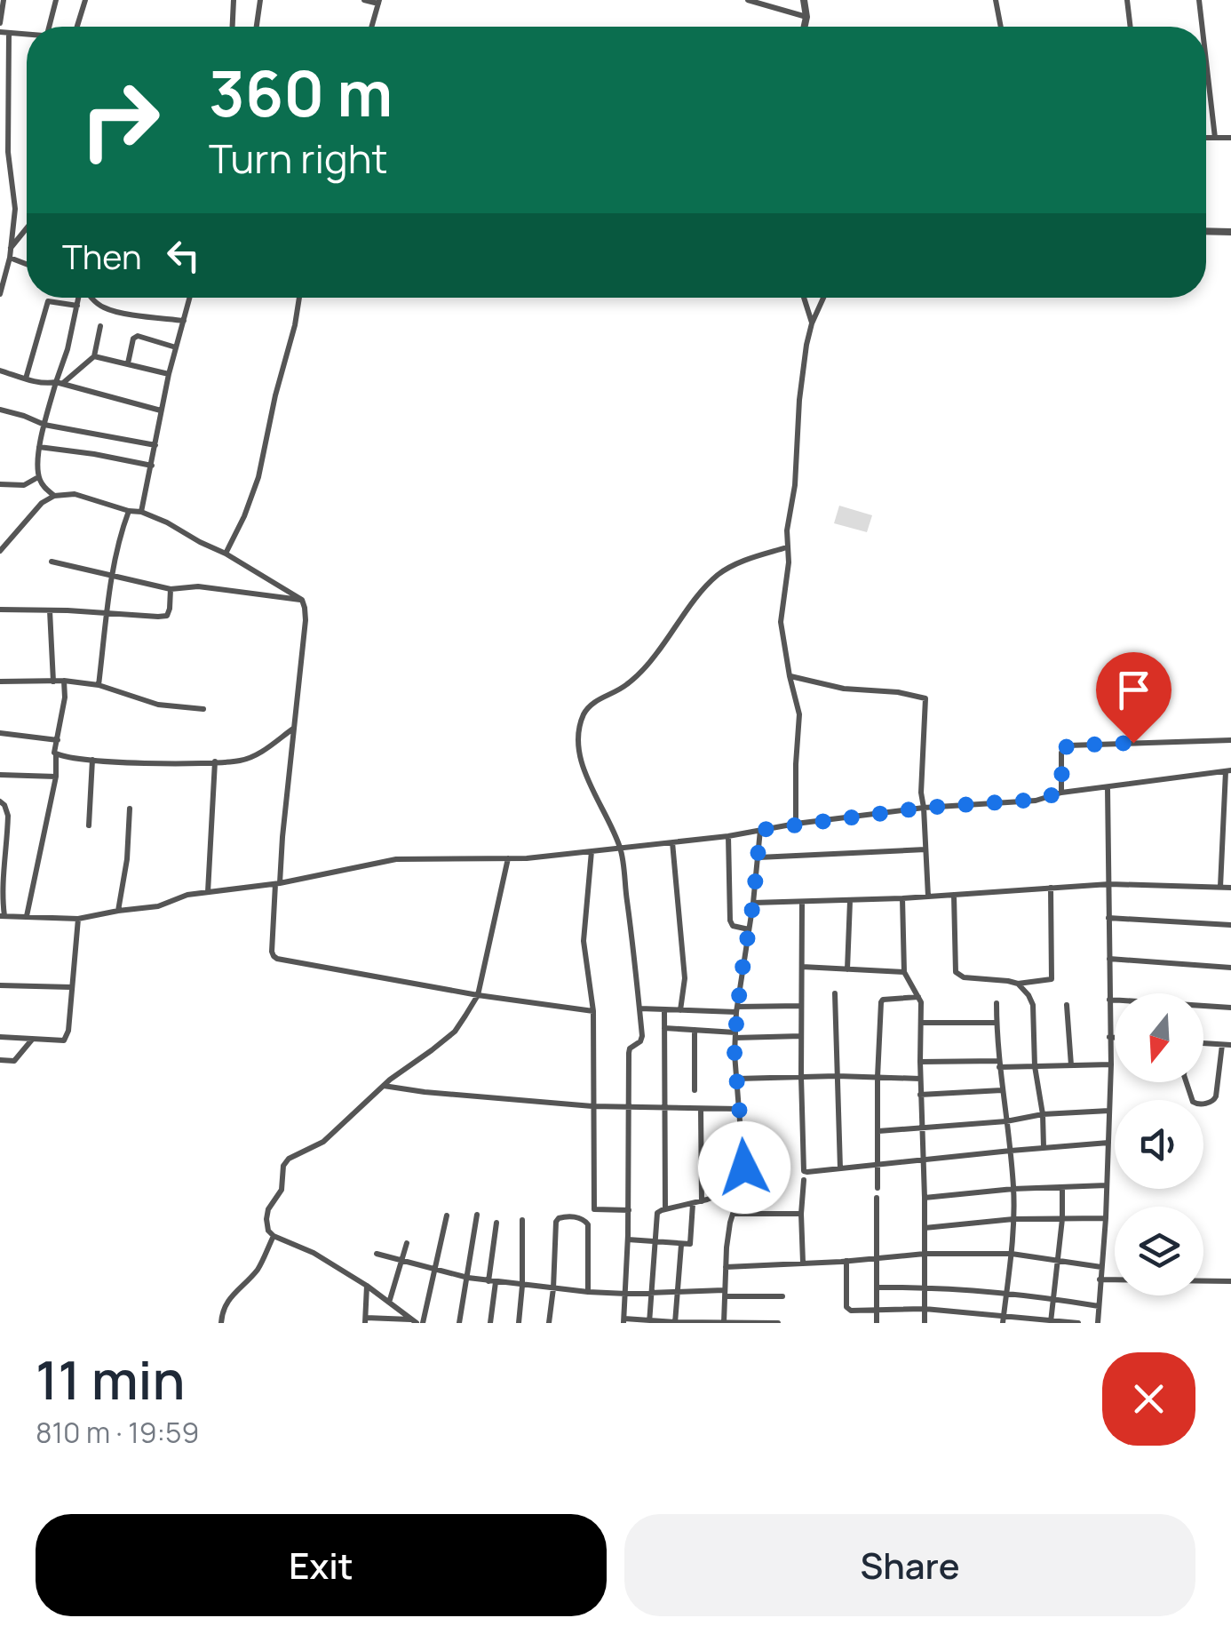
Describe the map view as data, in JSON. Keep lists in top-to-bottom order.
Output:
{
  "north": "bottom",
  "page": {
    "turn": ["360 m", "Turn right"],
    "then": "Then",
    "heading": ["11 min", "810 m · 19:59"],
    "buttons": ["Exit", "Share"]
  }
}
